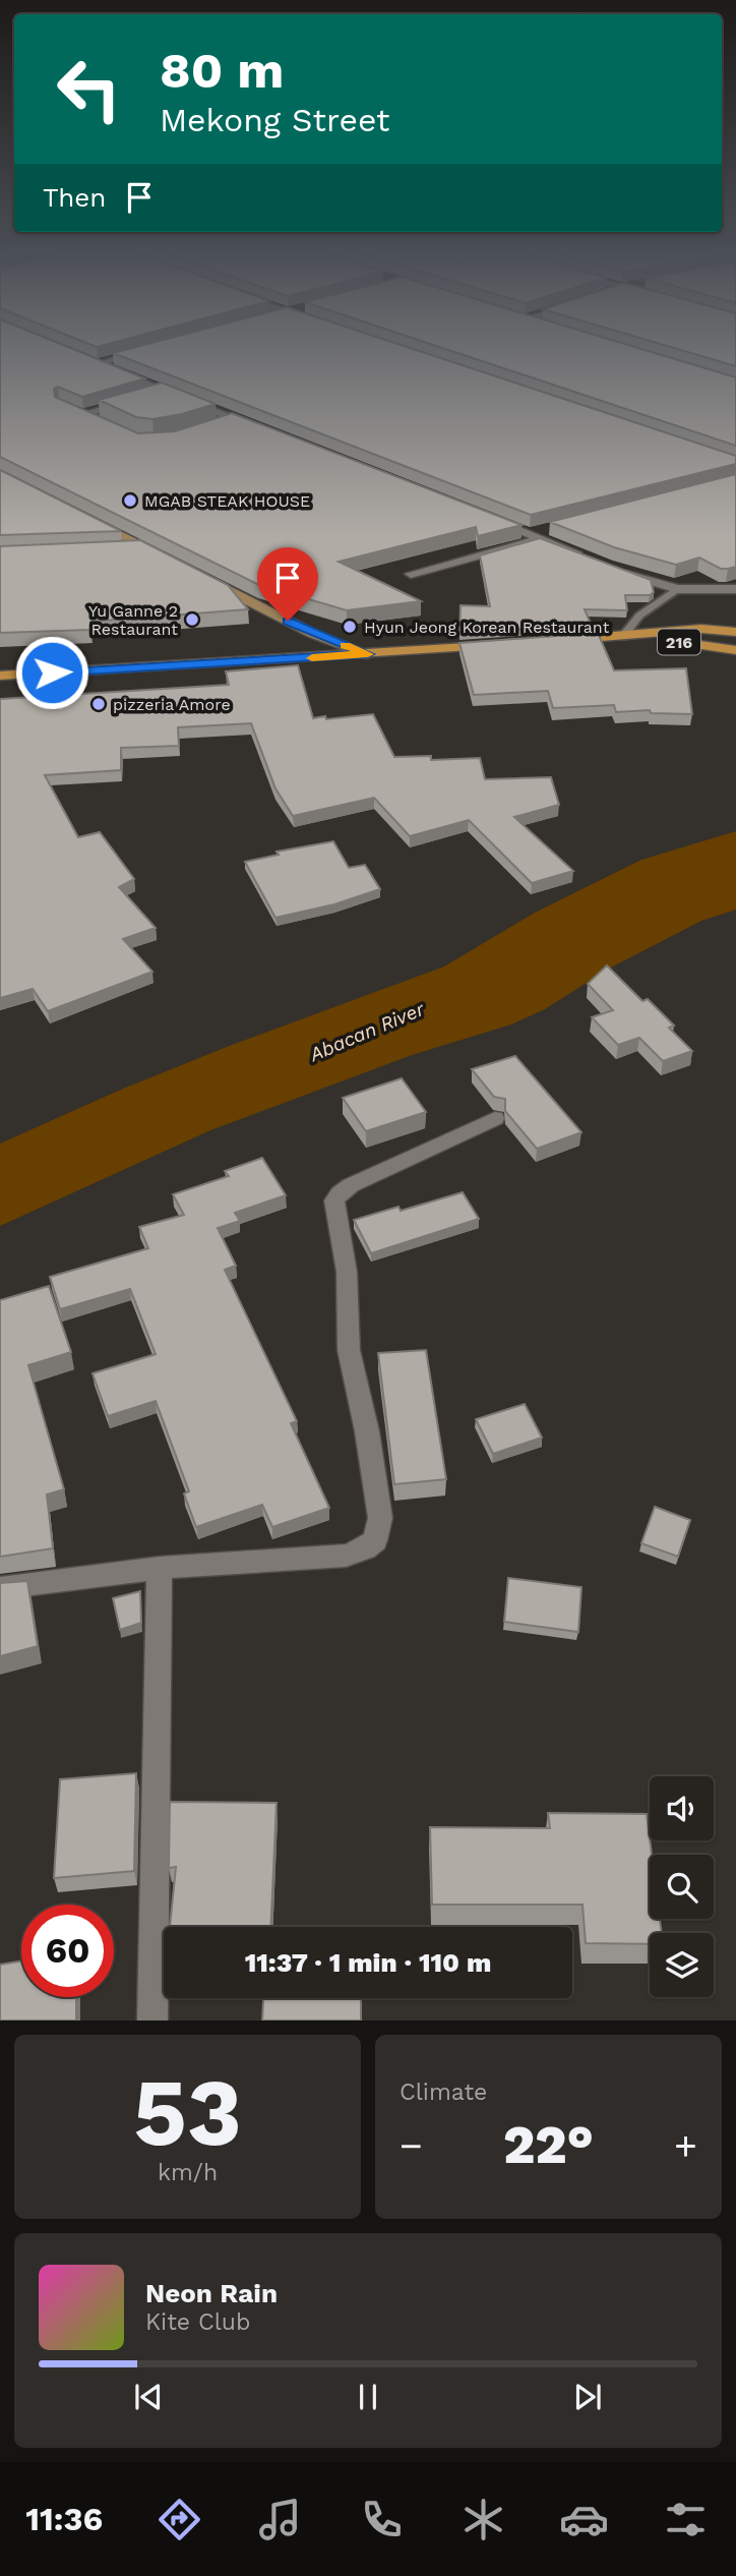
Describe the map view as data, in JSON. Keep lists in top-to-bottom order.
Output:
{
  "streets": {
    "main road": ["216"]
  },
  "water": ["Abacan River"],
  "places": [
    "MGAB STEAK HOUSE",
    "Yu Ganne 2 Restaurant",
    "Hyun Jeong Korean Restaurant",
    "pizzeria Amore"
  ],
  "page": {
    "turn": ["80 m", "Mekong Street"],
    "then": "Then",
    "limit": "60",
    "trip": "11:37 · 1 min · 110 m",
    "tile": [
      ["53", "km/h"],
      "Climate"
    ],
    "heat": ["−", "22°", "+"],
    "song": ["Neon Rain", "Kite Club"],
    "tabs": "11:36"
  }
}
